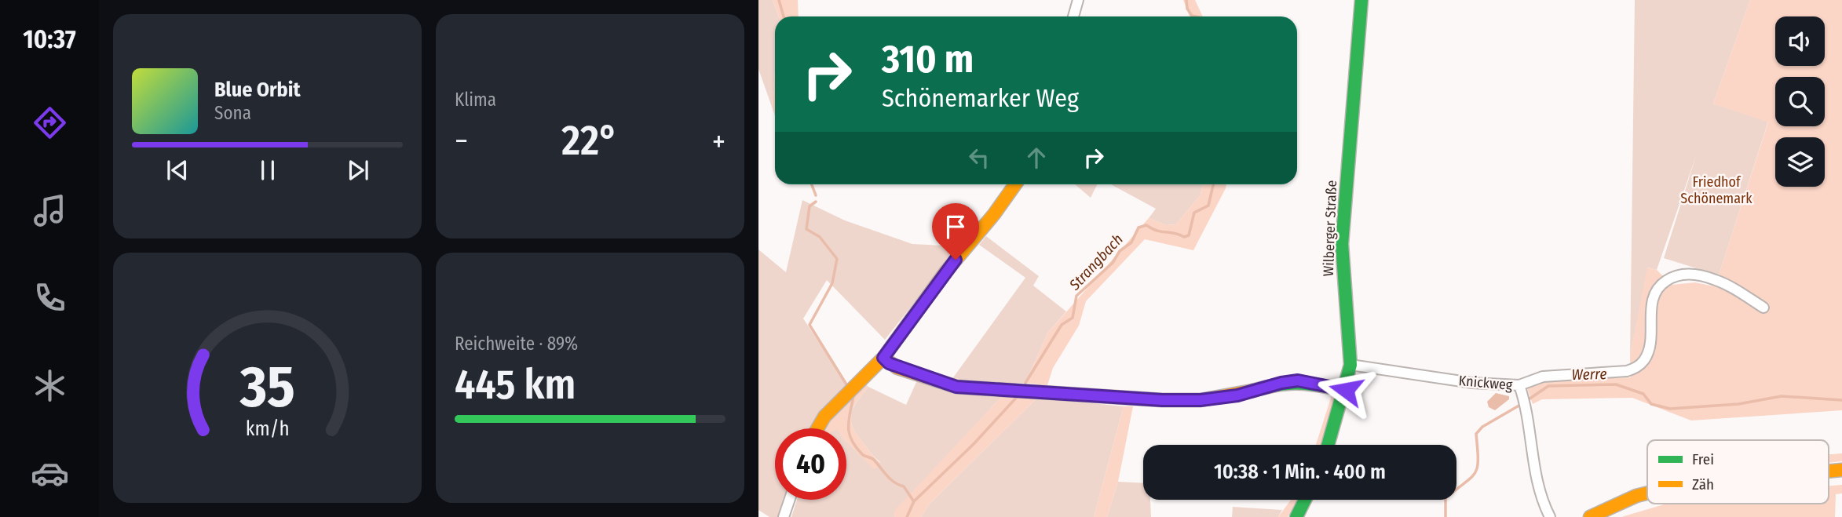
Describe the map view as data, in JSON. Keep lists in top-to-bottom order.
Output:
{
  "streets": {
    "street": ["Wilberger Straße", "Knickweg"]
  },
  "crossings": [
    ["Wilberger Straße", "Knickweg"]
  ],
  "water": ["Strangbach", "Werre"],
  "parks": ["Friedhof Schönemark"],
  "legend": ["Frei", "Zäh"],
  "page": {
    "tabs": "10:37",
    "tile": [
      "Klima",
      ["Reichweite · 89%", "445 km"]
    ],
    "turn": ["310 m", "Schönemarker Weg"],
    "song": ["Blue Orbit", "Sona"],
    "heat": ["−", "22°", "+"],
    "limit": "40",
    "trip": "10:38 · 1 Min. · 400 m",
    "gauge": ["35", "km/h"]
  }
}
